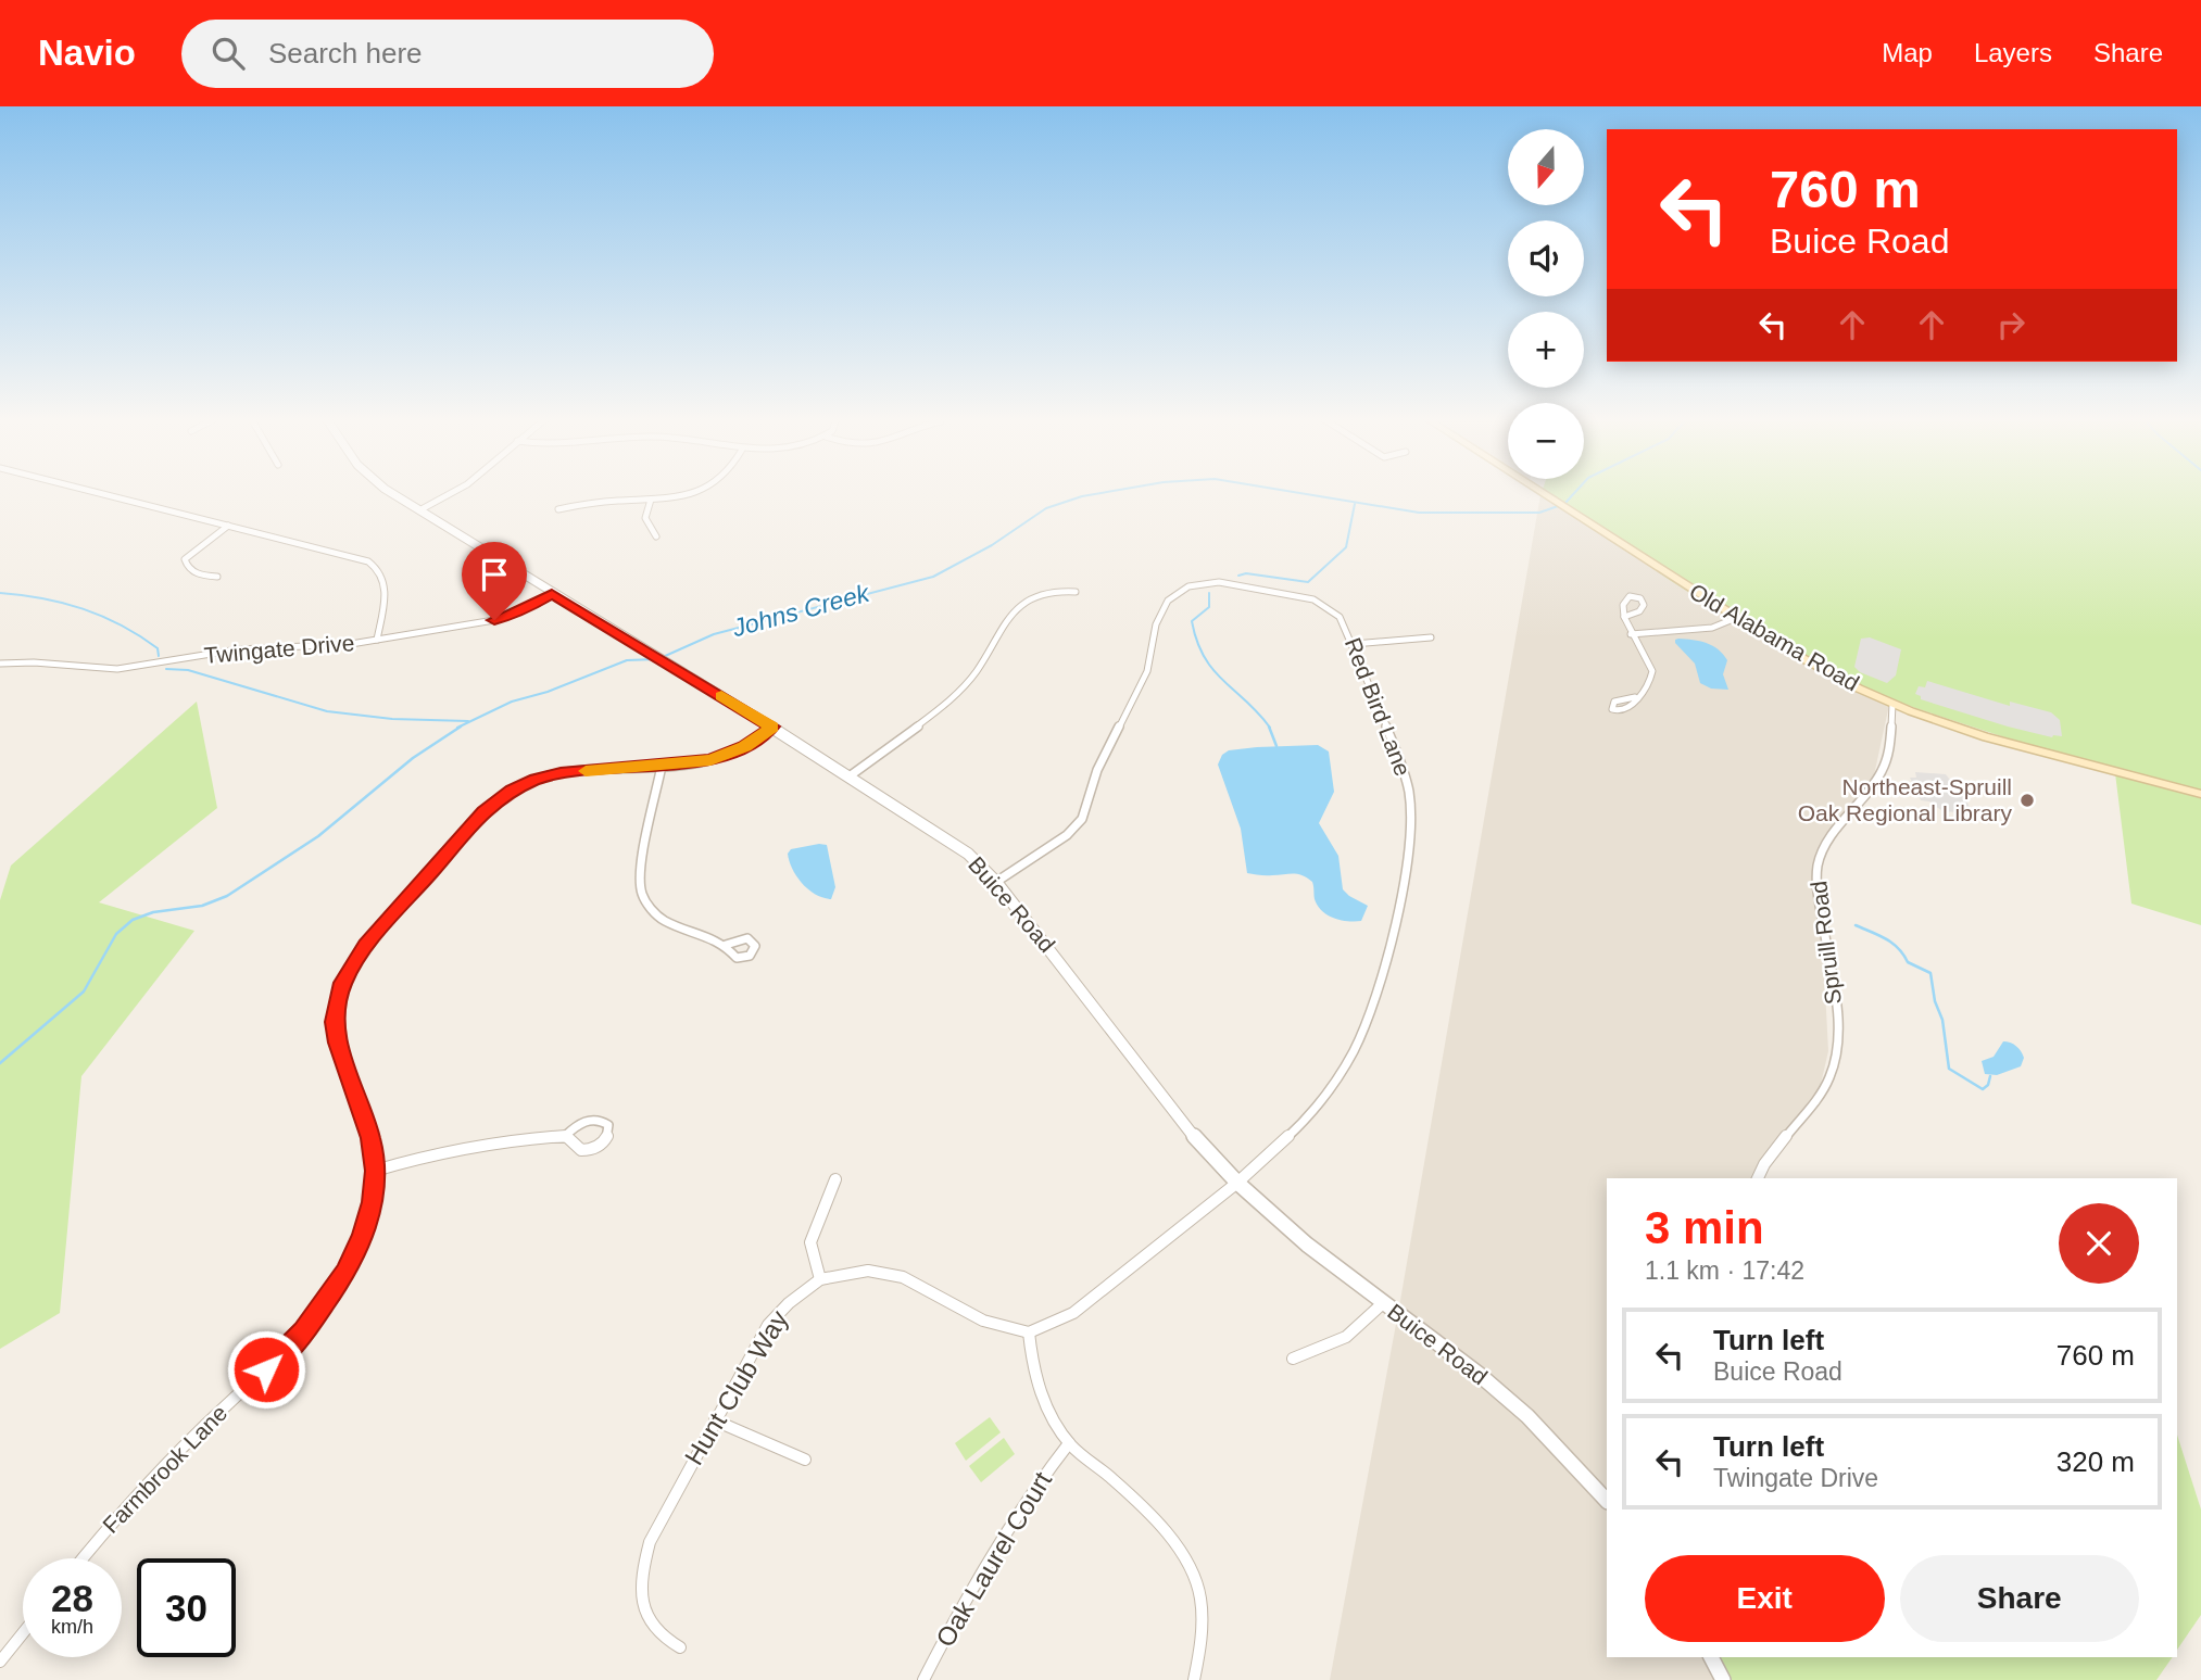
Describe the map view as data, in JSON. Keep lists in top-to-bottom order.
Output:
{
  "streets": {
    "main road": ["Old Alabama Road"],
    "street": [
      "Twingate Drive",
      "Red Bird Lane",
      "Buice Road",
      "Spruill Road",
      "Hunt Club Way",
      "Farmbrook Lane",
      "Oak Laurel Court"
    ]
  },
  "crossings": [
    ["Old Alabama Road", "Spruill Road"],
    ["Twingate Drive", "Buice Road"],
    ["Red Bird Lane", "Buice Road"],
    ["Buice Road", "Farmbrook Lane"]
  ],
  "water": ["Johns Creek"],
  "places": ["Northeast-Spruill Oak Regional Library"],
  "north": "bottom",
  "page": {
    "header": "Navio",
    "search": "Search here",
    "nav": ["Map", "Layers", "Share"],
    "map_buttons": ["+", "−"],
    "turn": ["760 m", "Buice Road"],
    "heading": ["3 min", "1.1 km · 17:42"],
    "list": [
      {
        "name": "Turn left",
        "note": "Buice Road",
        "value": "760 m"
      },
      {
        "name": "Turn left",
        "note": "Twingate Drive",
        "value": "320 m"
      }
    ],
    "buttons": ["Exit", "Share"],
    "speed": "28 km/h",
    "limit": "30"
  }
}
